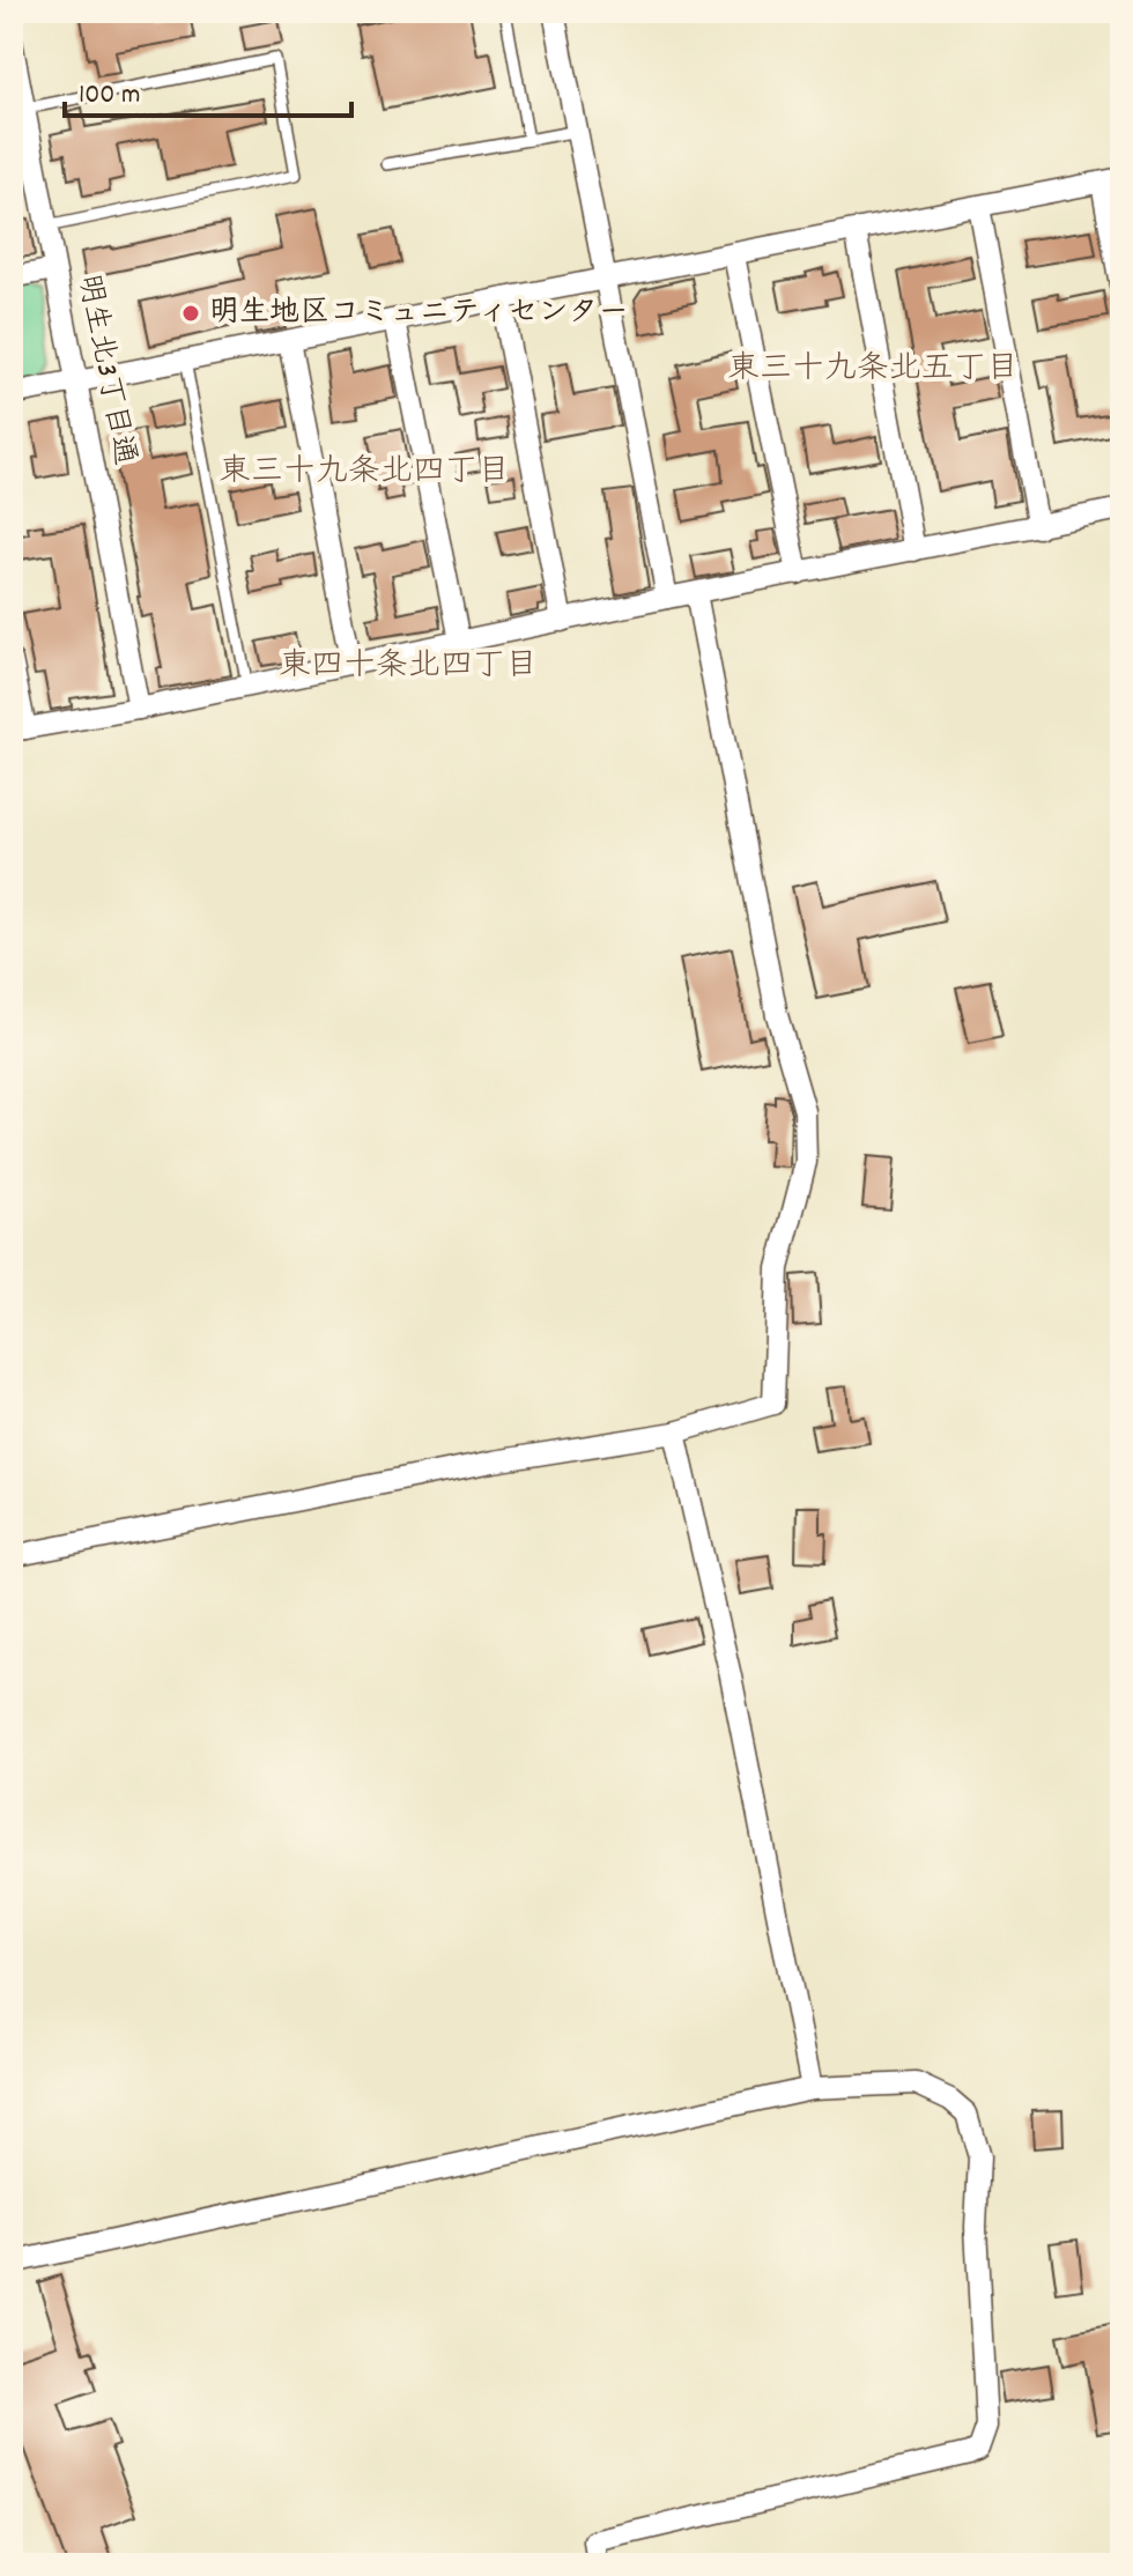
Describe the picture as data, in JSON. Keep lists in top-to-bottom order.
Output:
{
  "streets": {
    "street": ["明生北3丁目通"]
  },
  "districts": ["東三十九条北五丁目", "東三十九条北四丁目", "東四十条北四丁目"],
  "places": ["明生地区コミュニティセンター"],
  "scale_bar": "100 m"
}
